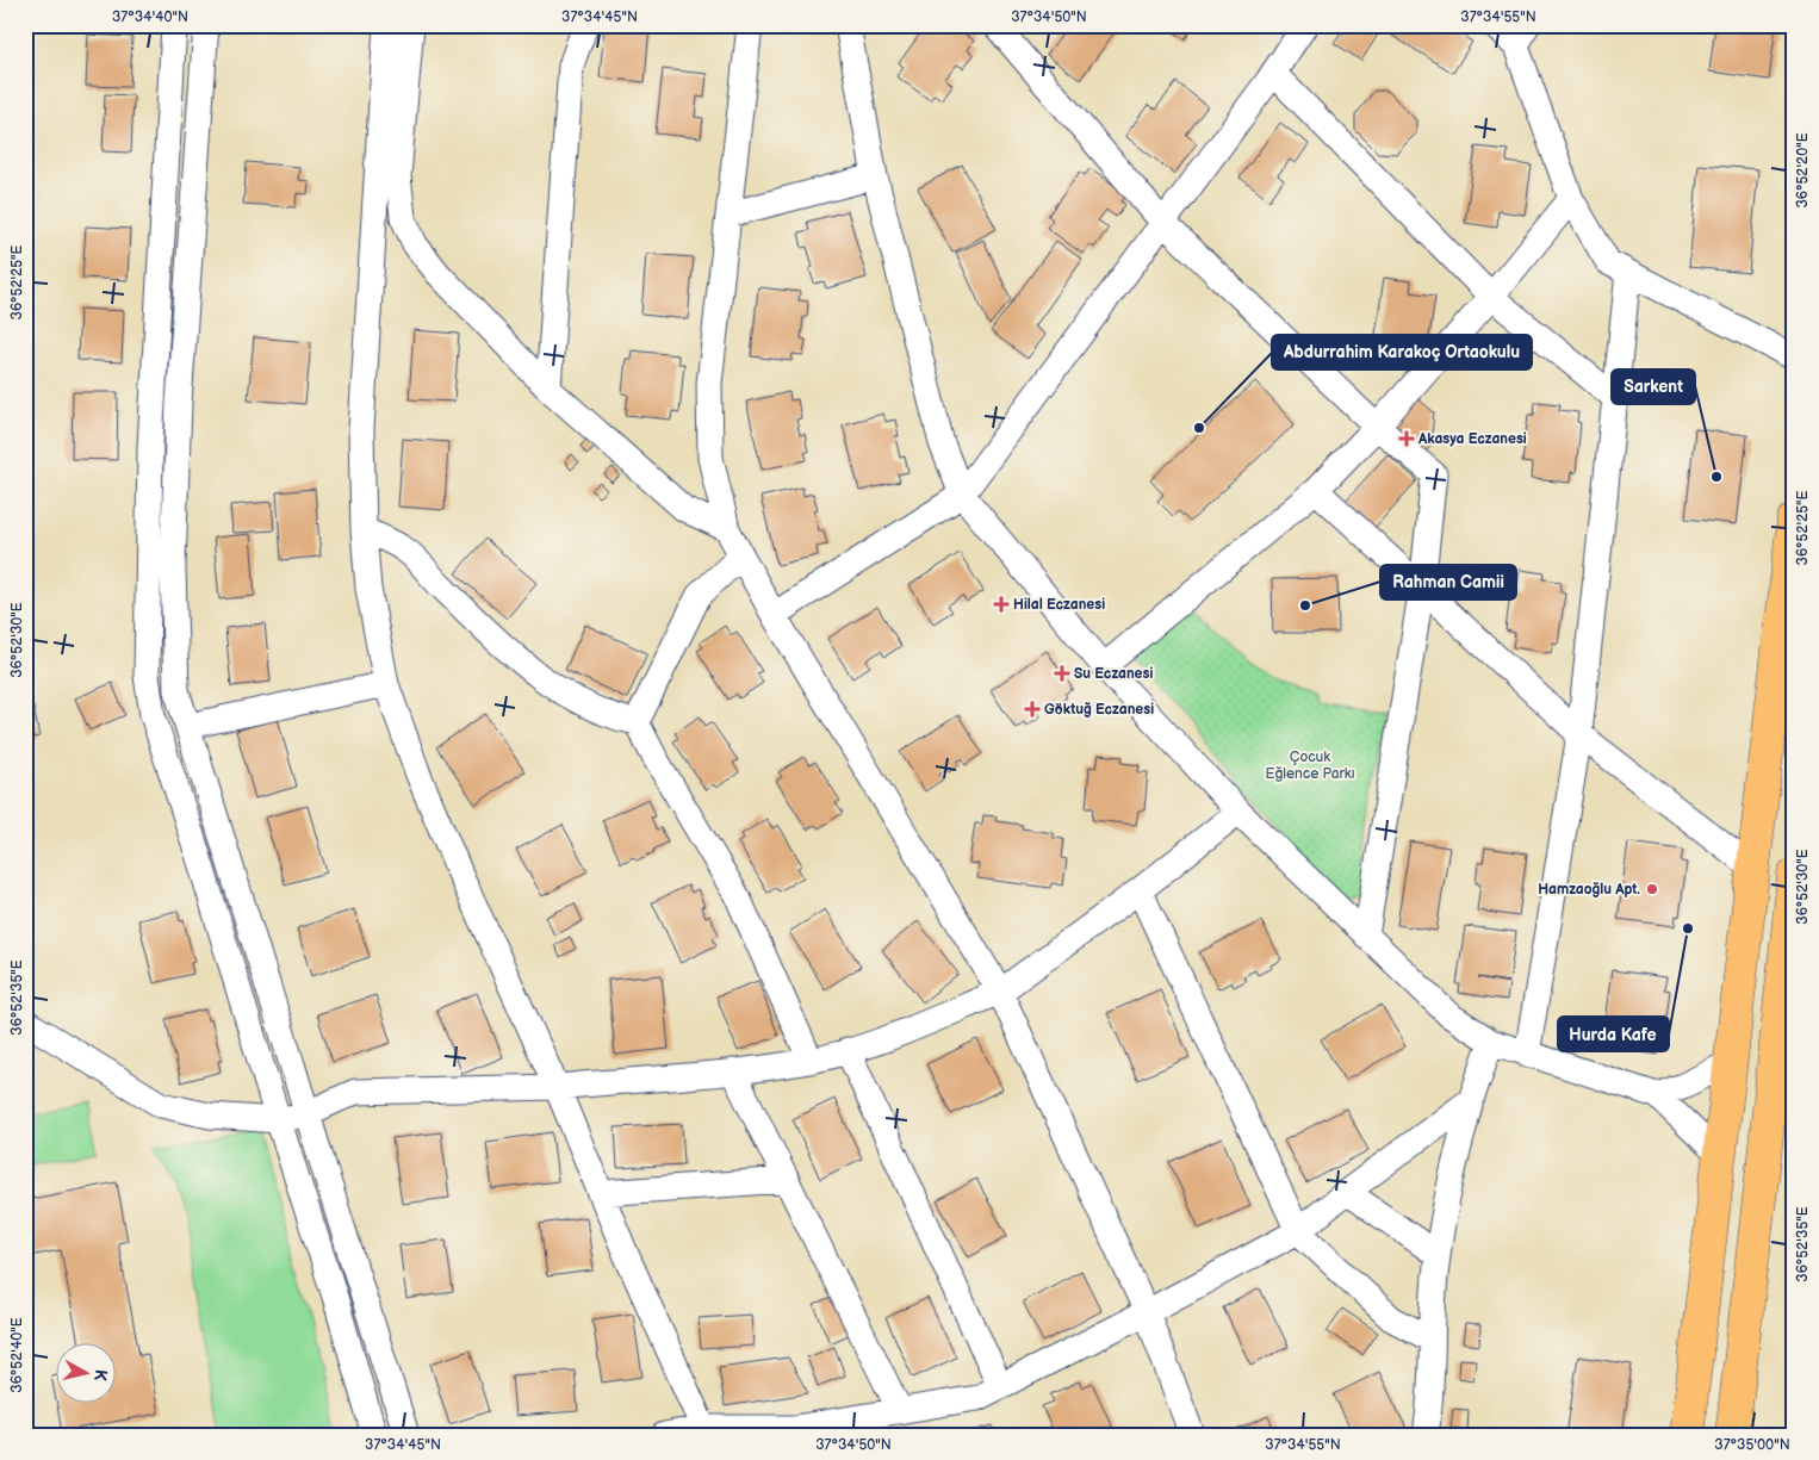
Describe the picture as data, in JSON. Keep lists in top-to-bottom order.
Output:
{
  "parks": ["Çocuk Eğlence Parkı"],
  "places": {
    "other": [
      "Abdurrahim Karakoç Ortaokulu",
      "Sarkent",
      "Rahman Camii",
      "Hamzaoğlu Apt.",
      "Hurda Kafe"
    ],
    "health": [
      "Akasya Eczanesi",
      "Hilal Eczanesi",
      "Su Eczanesi",
      "Göktuğ Eczanesi"
    ]
  },
  "north": "right",
  "coordinates": [
    "37°34'40\"N",
    "37°34'45\"N",
    "37°34'50\"N",
    "37°34'55\"N",
    "36°52'20\"E",
    "36°52'25\"E",
    "36°52'30\"E",
    "36°52'35\"E",
    "36°52'40\"E",
    "37°35'00\"N"
  ]
}
